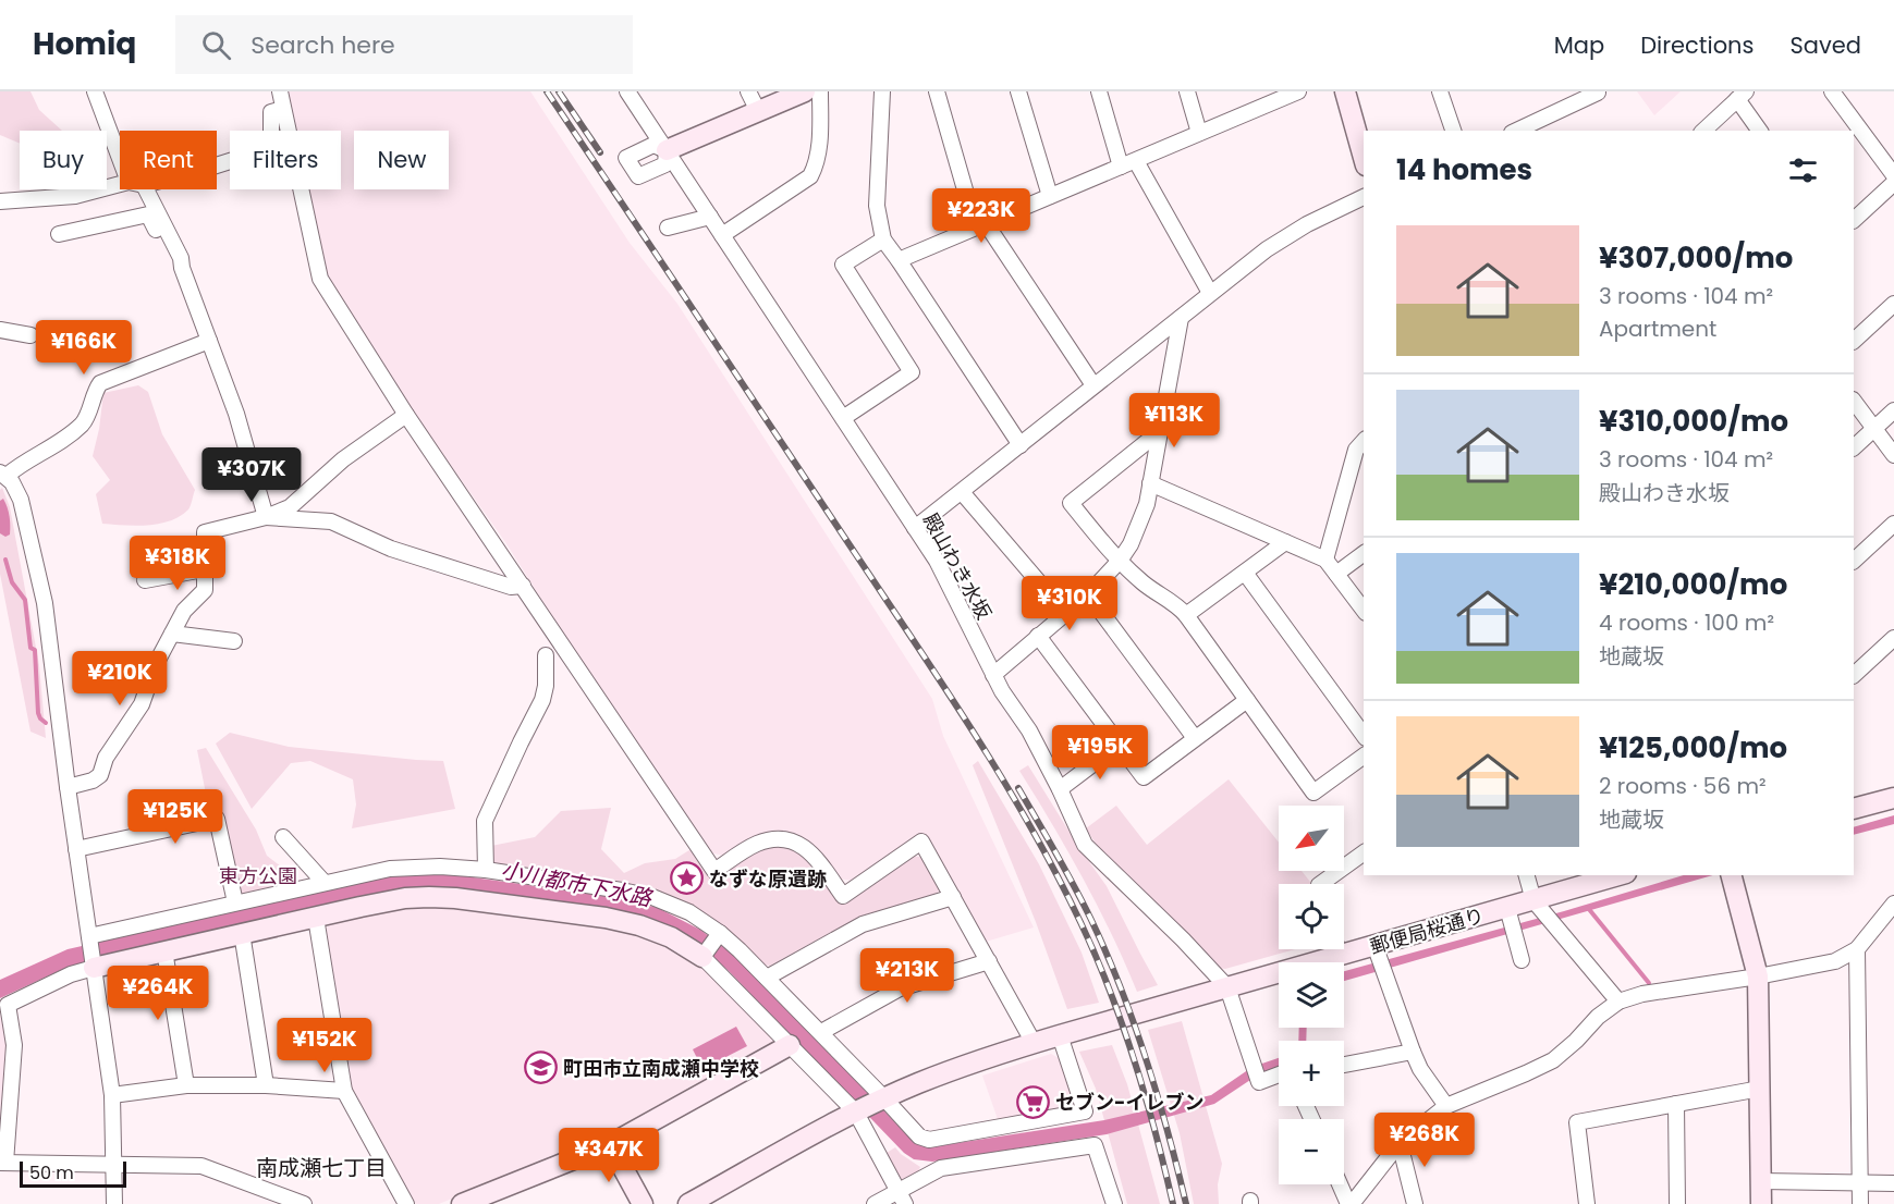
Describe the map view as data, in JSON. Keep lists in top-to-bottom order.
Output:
{
  "streets": {
    "street": ["殿山わき水坂", "郵便局桜通り"]
  },
  "crossings": [
    ["殿山わき水坂", "郵便局桜通り"]
  ],
  "districts": ["南成瀬七丁目"],
  "water": ["小川都市下水路"],
  "parks": ["東方公園"],
  "places": {
    "place": ["なずな原遺跡"],
    "school or university": ["町田市立南成瀬中学校"],
    "supermarket": ["セブン-イレブン"]
  },
  "scale_bar": "50 m",
  "north": "bottom left",
  "page": {
    "header": "Homiq",
    "search": "Search here",
    "nav": ["Map", "Directions", "Saved"],
    "chip": [
      "Buy",
      "Rent",
      "Filters",
      "New"
    ],
    "heading": "14 homes",
    "price": [
      "¥223K",
      "¥166K",
      "¥113K",
      "¥307K",
      "¥318K",
      "¥310K",
      "¥210K",
      "¥195K",
      "¥125K",
      "¥213K",
      "¥264K",
      "¥152K",
      "¥268K",
      "¥347K"
    ],
    "list": [
      {
        "name": "¥307,000/mo",
        "note": "3 rooms · 104 m² · Apartment"
      },
      {
        "name": "¥310,000/mo",
        "note": "3 rooms · 104 m² · 殿山わき水坂"
      },
      {
        "name": "¥210,000/mo",
        "note": "4 rooms · 100 m² · 地蔵坂"
      },
      {
        "name": "¥125,000/mo",
        "note": "2 rooms · 56 m² · 地蔵坂"
      }
    ],
    "map_buttons": ["+", "−"],
    "scale": "50 m"
  }
}
